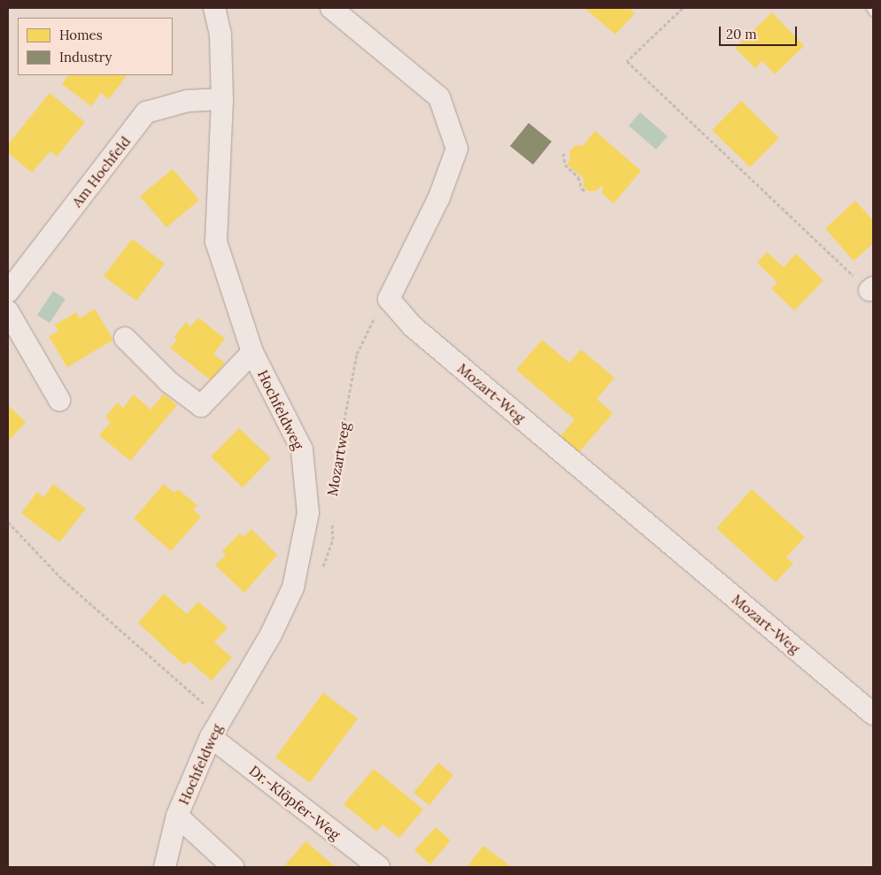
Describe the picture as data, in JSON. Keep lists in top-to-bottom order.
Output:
{
  "streets": {
    "street": [
      "Am Hochfeld",
      "Mozart-Weg",
      "Hochfeldweg",
      "Dr.-Klöpfer-Weg"
    ],
    "path": ["Mozartweg"]
  },
  "crossings": [
    ["Am Hochfeld", "Hochfeldweg"],
    ["Mozart-Weg", "Mozartweg"],
    ["Hochfeldweg", "Dr.-Klöpfer-Weg"]
  ],
  "legend": ["Homes", "Industry"],
  "scale_bar": "20 m"
}
